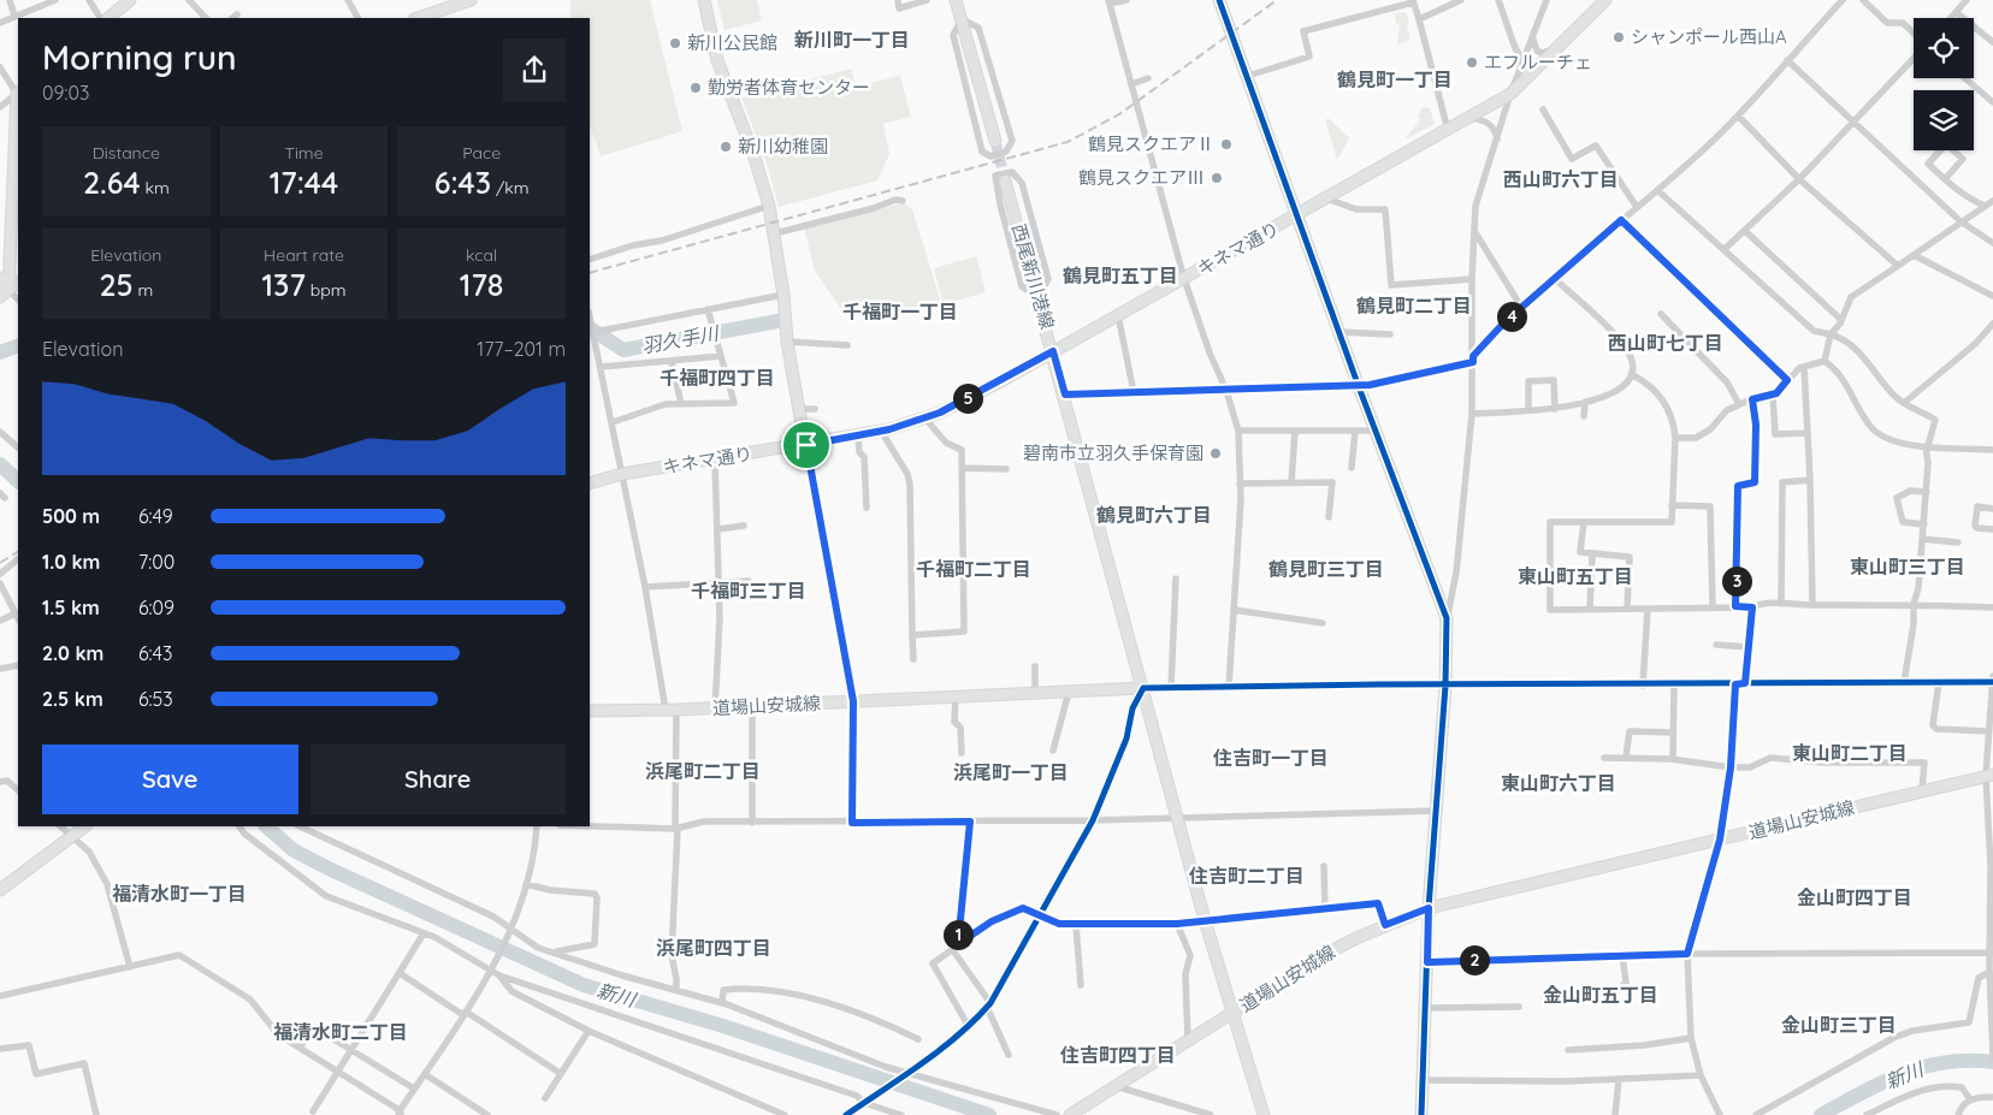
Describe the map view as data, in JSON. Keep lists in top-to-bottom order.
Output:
{
  "streets": {
    "main road": ["キネマ通り", "西尾新川港線", "道場山安城線"]
  },
  "crossings": [
    ["キネマ通り", "西尾新川港線"],
    ["西尾新川港線", "道場山安城線"]
  ],
  "districts": [
    "新川町一丁目",
    "鶴見町一丁目",
    "西山町六丁目",
    "鶴見町五丁目",
    "鶴見町二丁目",
    "千福町一丁目",
    "西山町七丁目",
    "千福町四丁目",
    "鶴見町六丁目",
    "東山町三丁目",
    "千福町二丁目",
    "鶴見町三丁目",
    "東山町五丁目",
    "千福町三丁目",
    "東山町二丁目",
    "住吉町一丁目",
    "浜尾町二丁目",
    "浜尾町一丁目",
    "東山町六丁目",
    "住吉町二丁目",
    "福清水町一丁目",
    "金山町四丁目",
    "浜尾町四丁目",
    "金山町五丁目",
    "金山町三丁目",
    "福清水町二丁目",
    "住吉町四丁目"
  ],
  "water": ["羽久手川", "新川"],
  "places": [
    "シャンポール西山A",
    "新川公民館",
    "エフルーチェ",
    "勤労者体育センター",
    "鶴見スクエアⅡ",
    "新川幼稚園",
    "鶴見スクエアⅢ",
    "碧南市立羽久手保育園"
  ],
  "page": {
    "heading": ["Morning run", "09:03"],
    "stats": [
      ["Distance", "2.64 km"],
      ["Time", "17:44"],
      ["Pace", "6:43 /km"],
      ["Elevation", "25 m"],
      ["Heart rate", "137 bpm"],
      ["kcal", "178"]
    ],
    "pins": [
      "4",
      "5",
      "3",
      "1",
      "2"
    ],
    "chart": ["Elevation", "177–201 m"],
    "list": [
      {
        "name": "500 m",
        "note": "6:49"
      },
      {
        "name": "1.0 km",
        "note": "7:00"
      },
      {
        "name": "1.5 km",
        "note": "6:09"
      },
      {
        "name": "2.0 km",
        "note": "6:43"
      },
      {
        "name": "2.5 km",
        "note": "6:53"
      }
    ],
    "buttons": ["Save", "Share"]
  }
}
